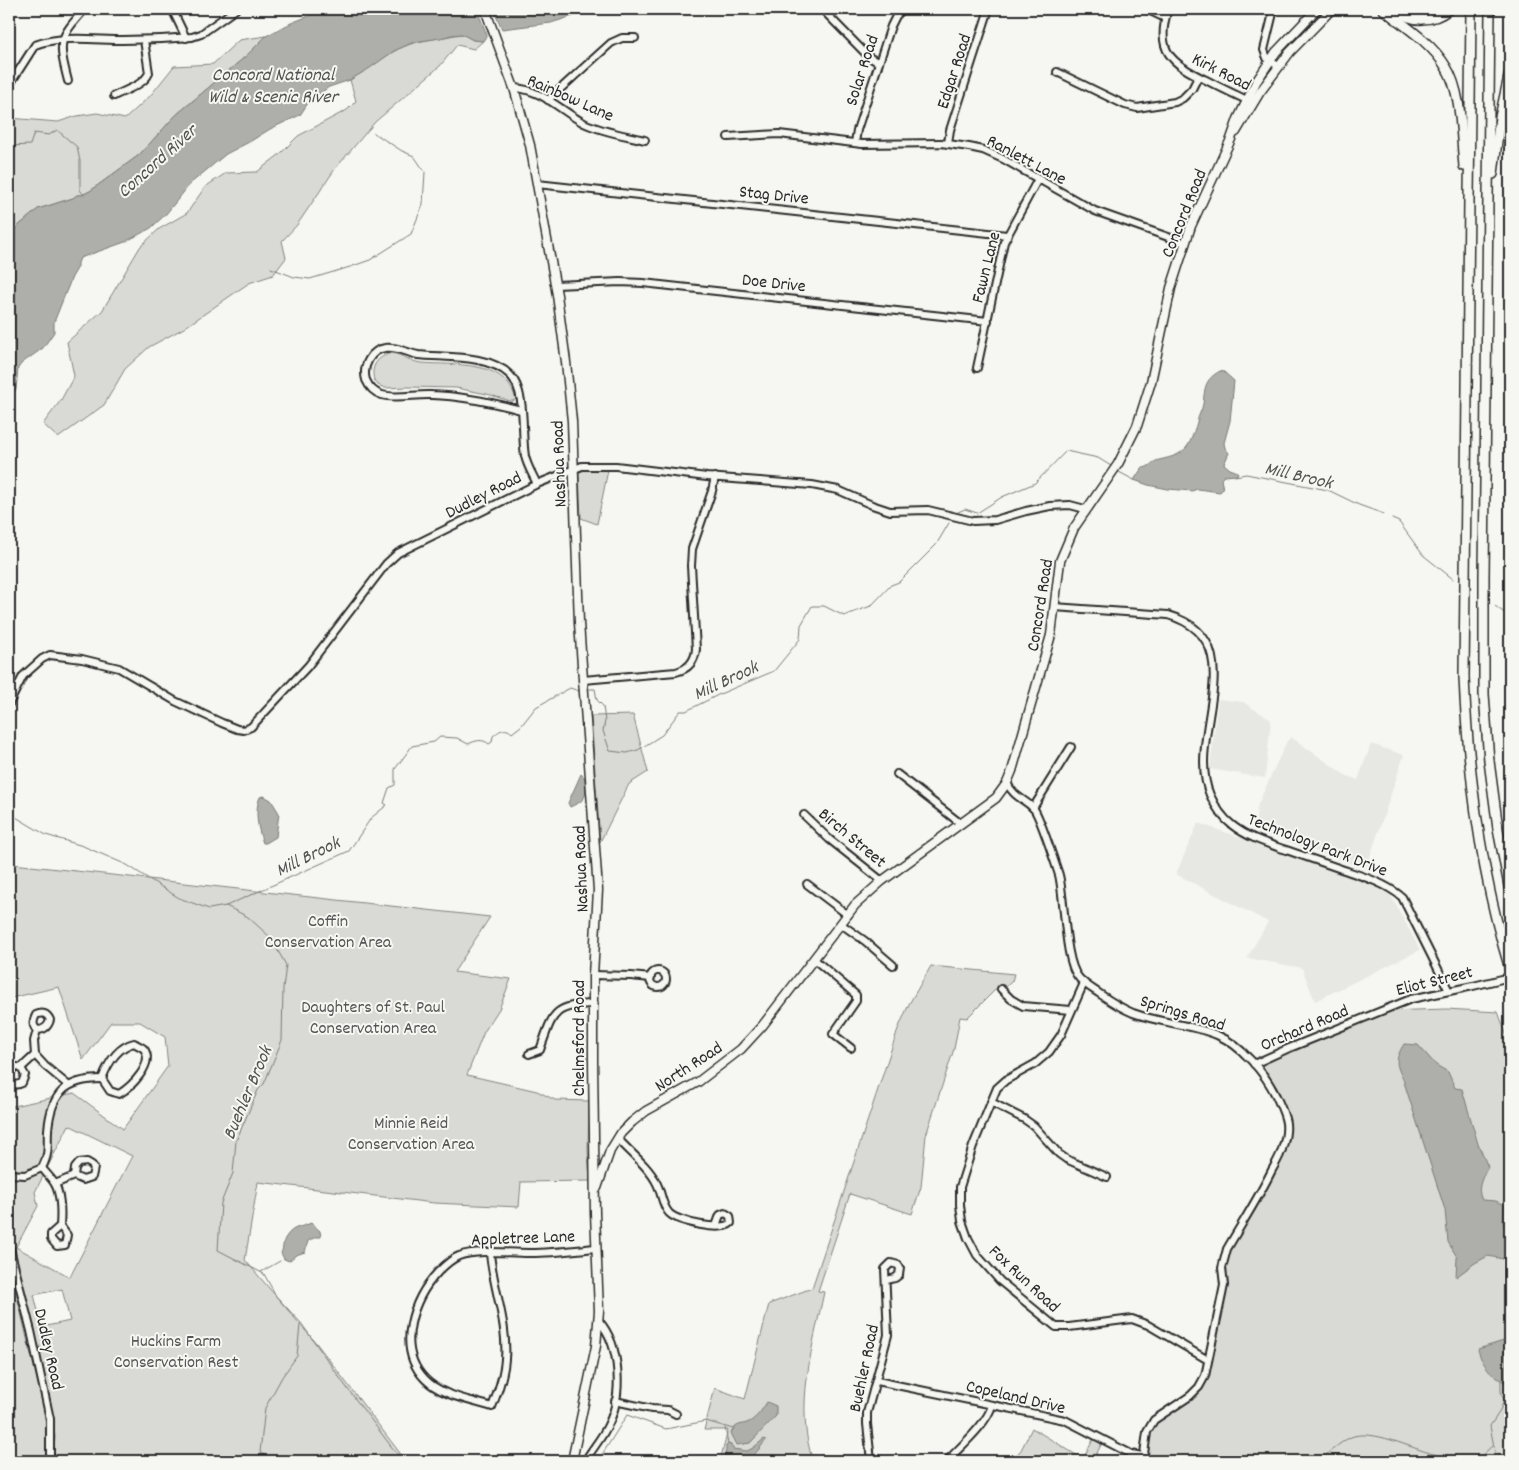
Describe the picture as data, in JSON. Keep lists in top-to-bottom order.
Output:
{
  "streets": {
    "main road": [
      "Concord Road",
      "Nashua Road",
      "Chelmsford Road",
      "North Road"
    ],
    "street": [
      "Solar Road",
      "Edgar Road",
      "Kirk Road",
      "Rainbow Lane",
      "Ranlett Lane",
      "Stag Drive",
      "Fawn Lane",
      "Doe Drive",
      "Dudley Road",
      "Birch Street",
      "Technology Park Drive",
      "Eliot Street",
      "Springs Road",
      "Orchard Road",
      "Appletree Lane",
      "Fox Run Road",
      "Buehler Road",
      "Copeland Drive"
    ]
  },
  "crossings": [
    ["Solar Road", "Ranlett Lane"],
    ["Edgar Road", "Ranlett Lane"],
    ["Kirk Road", "Concord Road"],
    ["Rainbow Lane", "Nashua Road"],
    ["Ranlett Lane", "Concord Road"],
    ["Ranlett Lane", "Fawn Lane"],
    ["Stag Drive", "Fawn Lane"],
    ["Stag Drive", "Nashua Road"],
    ["Concord Road", "Dudley Road"],
    ["Concord Road", "Birch Street"],
    ["Concord Road", "Technology Park Drive"],
    ["Concord Road", "Springs Road"],
    ["Concord Road", "North Road"],
    ["Fawn Lane", "Doe Drive"],
    ["Doe Drive", "Nashua Road"],
    ["Nashua Road", "Dudley Road"],
    ["Nashua Road", "Chelmsford Road"],
    ["Technology Park Drive", "Eliot Street"],
    ["Eliot Street", "Orchard Road"],
    ["Springs Road", "Orchard Road"],
    ["Springs Road", "Fox Run Road"],
    ["Springs Road", "Copeland Drive"],
    ["Buehler Road", "Copeland Drive"]
  ],
  "water": [
    "Concord National Wild & Scenic River",
    "Concord River",
    "Mill Brook",
    "Buehler Brook"
  ],
  "parks": [
    "Coffin Conservation Area",
    "Daughters of St. Paul Conservation Area",
    "Minnie Reid Conservation Area",
    "Huckins Farm Conservation Rest"
  ]
}
